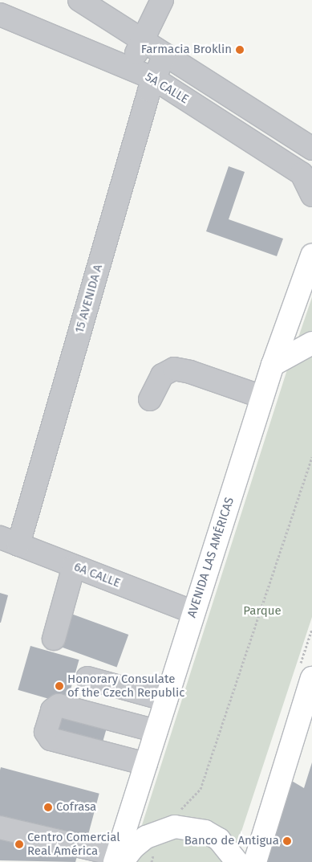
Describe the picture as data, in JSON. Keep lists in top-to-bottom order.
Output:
{
  "streets": {
    "main road": ["AVENIDA LAS AMÉRICAS"],
    "street": ["5A CALLE", "15 AVENIDA A", "6A CALLE"]
  },
  "crossings": [
    ["5A CALLE", "15 AVENIDA A"],
    ["15 AVENIDA A", "6A CALLE"],
    ["AVENIDA LAS AMÉRICAS", "6A CALLE"]
  ],
  "parks": ["Parque"],
  "places": [
    "Farmacia Broklin",
    "Honorary Consulate of the Czech Republic",
    "Cofrasa",
    "Banco de Antigua",
    "Centro Comercial Real América"
  ]
}
